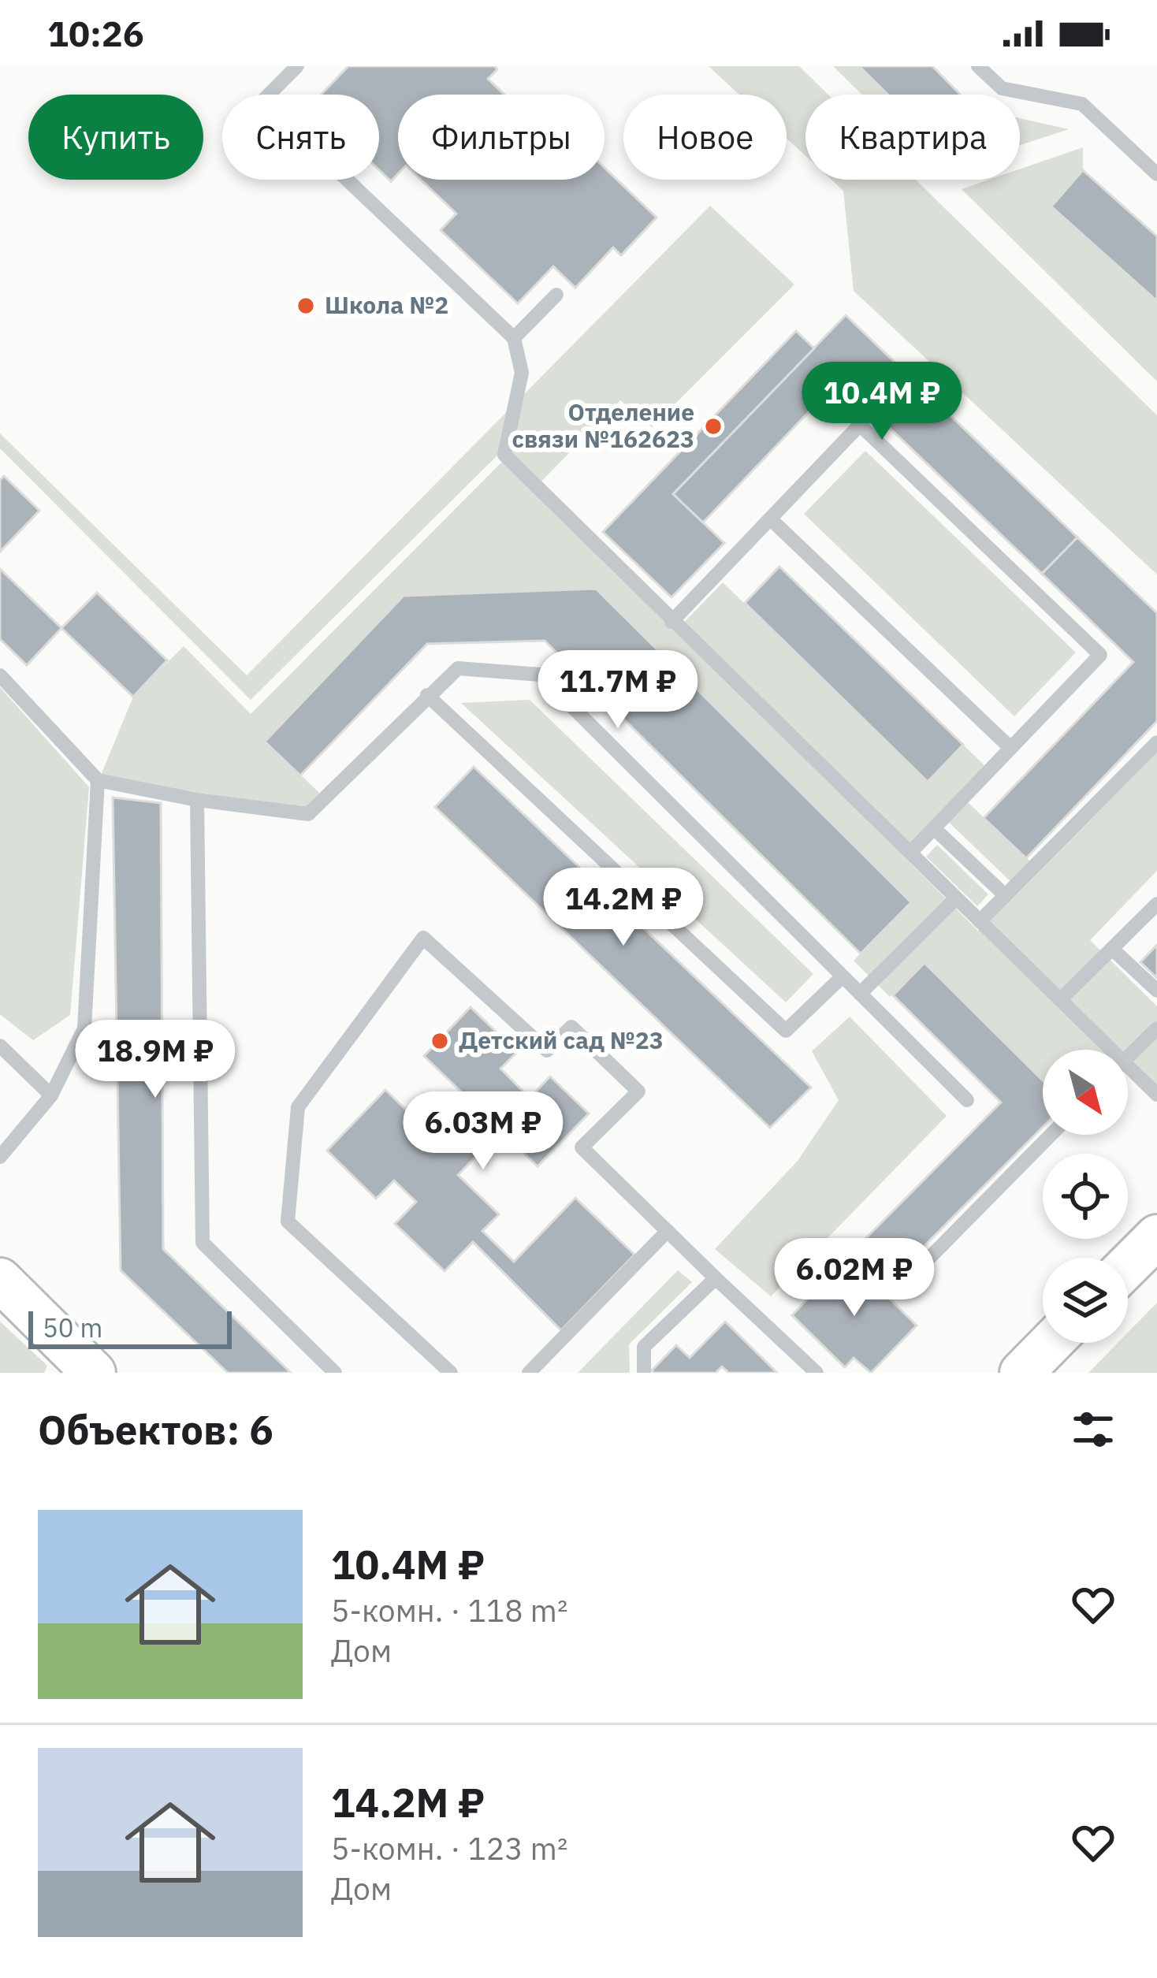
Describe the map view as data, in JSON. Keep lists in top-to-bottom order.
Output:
{
  "places": ["Школа №2", "Отделение связи №162623", "Детский сад №23"],
  "scale_bar": "50 m",
  "north": "bottom right",
  "page": {
    "status": "10:26",
    "chip": [
      "Купить",
      "Снять",
      "Фильтры",
      "Новое",
      "Квартира"
    ],
    "price": [
      "10.4M ₽",
      "11.7M ₽",
      "14.2M ₽",
      "18.9M ₽",
      "6.03M ₽",
      "6.02M ₽"
    ],
    "scale": "50 m",
    "heading": "Объектов: 6",
    "list": [
      {
        "name": "10.4M ₽",
        "note": "5-комн. · 118 m² · Дом"
      },
      {
        "name": "14.2M ₽",
        "note": "5-комн. · 123 m² · Дом"
      }
    ]
  }
}
